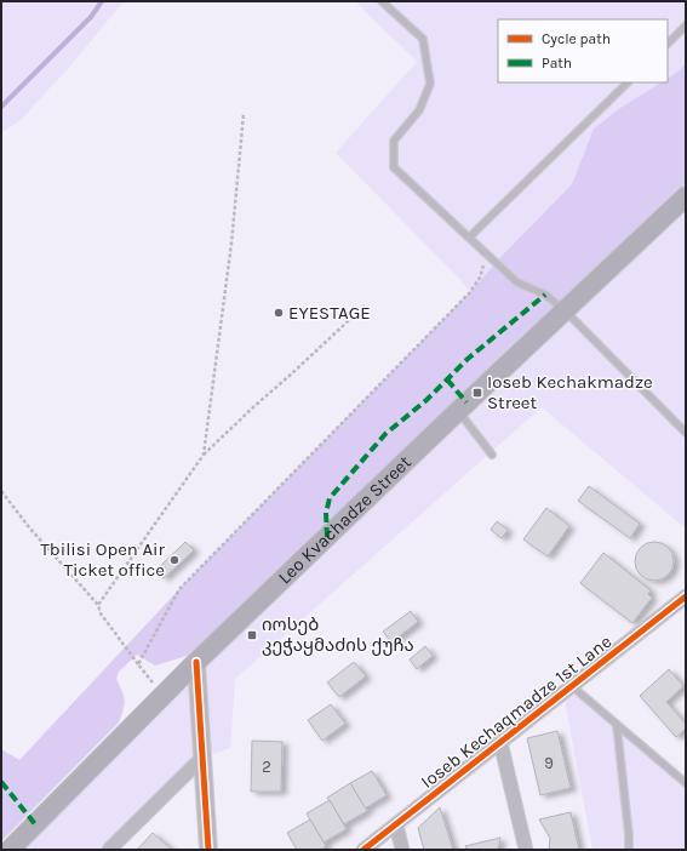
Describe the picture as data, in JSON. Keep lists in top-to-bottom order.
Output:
{
  "streets": {
    "main road": ["Leo Kvachadze Street"],
    "street": ["Ioseb Kechaqmadze 1st Lane"]
  },
  "places": {
    "other": ["EYESTAGE", "Tbilisi Open Air Ticket office"],
    "transit": ["Ioseb Kechakmadze Street", "იოსებ კეჭაყმაძის ქუჩა"]
  },
  "house_numbers": ["9", "2"],
  "legend": ["Cycle path", "Path"]
}
